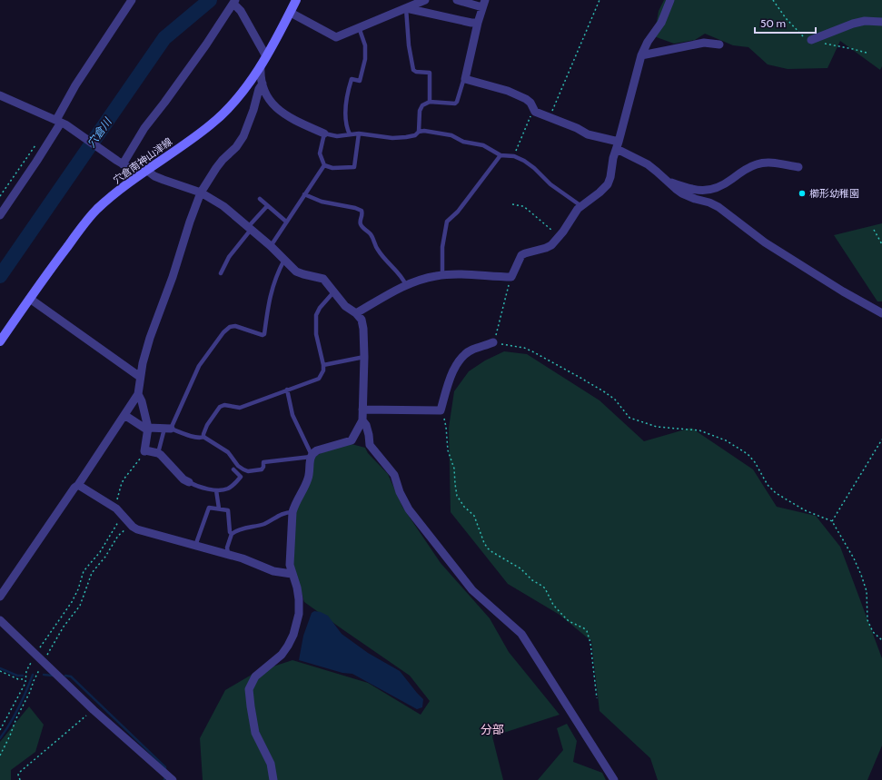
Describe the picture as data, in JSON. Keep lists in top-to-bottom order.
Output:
{
  "streets": {
    "main road": ["穴倉南神山津線"]
  },
  "districts": ["分部"],
  "water": ["穴倉川"],
  "places": ["櫛形幼稚園"],
  "scale_bar": "50 m"
}
